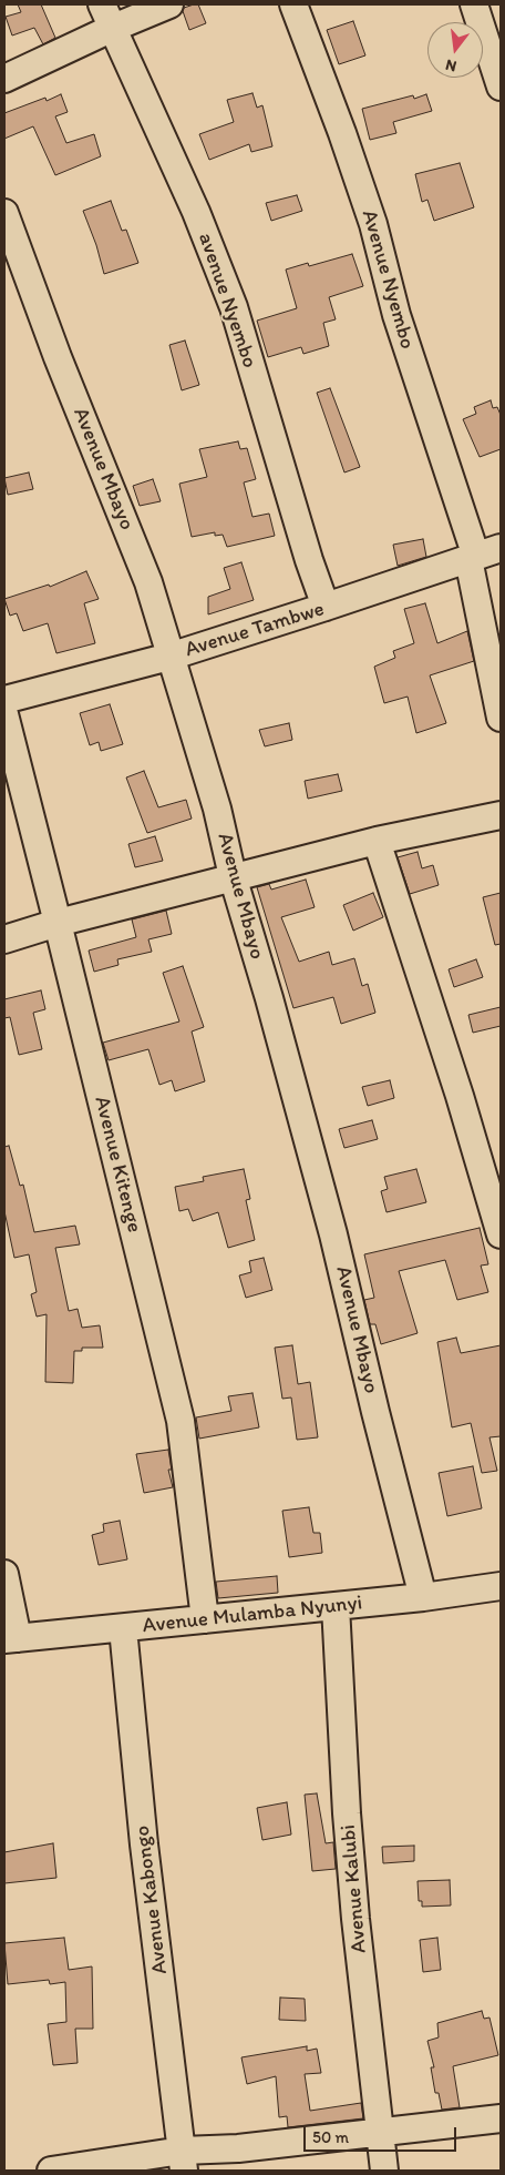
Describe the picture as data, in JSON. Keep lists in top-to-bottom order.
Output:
{
  "streets": {
    "street": [
      "Avenue Nyembo",
      "avenue Nyembo",
      "Avenue Mbayo",
      "Avenue Tambwe",
      "Avenue Kitenge",
      "Avenue Mulamba Nyunyi",
      "Avenue Kalubi",
      "Avenue Kabongo"
    ]
  },
  "crossings": [
    ["Avenue Nyembo", "Avenue Tambwe"],
    ["avenue Nyembo", "Avenue Tambwe"],
    ["Avenue Mbayo", "Avenue Tambwe"],
    ["Avenue Mbayo", "Avenue Mulamba Nyunyi"],
    ["Avenue Kitenge", "Avenue Mulamba Nyunyi"],
    ["Avenue Mulamba Nyunyi", "Avenue Kalubi"],
    ["Avenue Mulamba Nyunyi", "Avenue Kabongo"]
  ],
  "scale_bar": "50 m",
  "north": "bottom"
}
